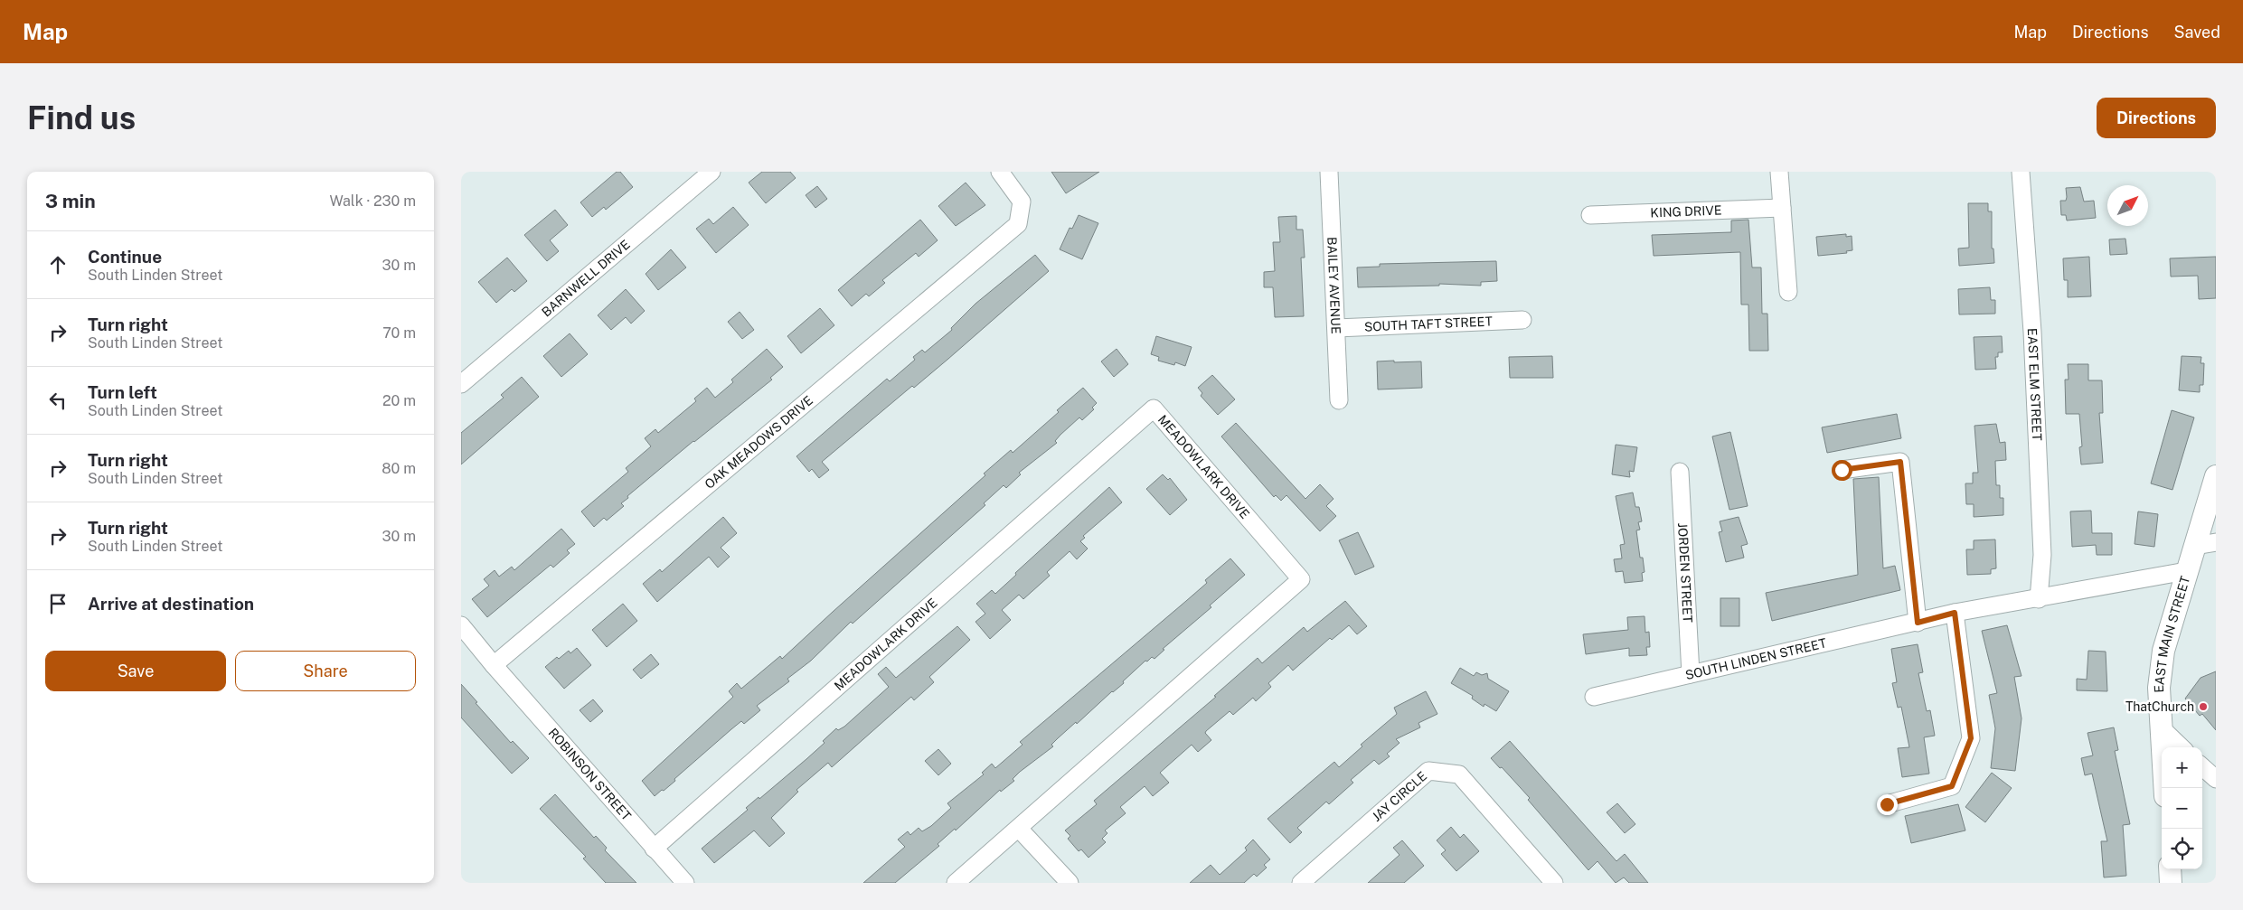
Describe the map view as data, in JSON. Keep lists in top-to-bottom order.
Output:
{
  "streets": {
    "street": [
      "KING DRIVE",
      "BARNWELL DRIVE",
      "BAILEY AVENUE",
      "SOUTH TAFT STREET",
      "EAST ELM STREET",
      "OAK MEADOWS DRIVE",
      "MEADOWLARK DRIVE",
      "JORDEN STREET",
      "EAST MAIN STREET",
      "SOUTH LINDEN STREET",
      "ROBINSON STREET",
      "JAY CIRCLE"
    ]
  },
  "crossings": [
    ["BAILEY AVENUE", "SOUTH TAFT STREET"],
    ["EAST ELM STREET", "SOUTH LINDEN STREET"],
    ["OAK MEADOWS DRIVE", "ROBINSON STREET"],
    ["MEADOWLARK DRIVE", "ROBINSON STREET"],
    ["JORDEN STREET", "SOUTH LINDEN STREET"],
    ["EAST MAIN STREET", "SOUTH LINDEN STREET"]
  ],
  "places": ["ThatChurch"],
  "north": "top right",
  "page": {
    "header": "Map",
    "nav": ["Map", "Directions", "Saved"],
    "buttons": [
      "Directions",
      ["Save", "Share"]
    ],
    "title": "Find us",
    "heading": ["3 min", "Walk · 230 m"],
    "list": [
      ["Continue", "South Linden Street", "30 m"],
      ["Turn right", "South Linden Street", "70 m"],
      ["Turn left", "South Linden Street", "20 m"],
      ["Turn right", "South Linden Street", "80 m"],
      ["Turn right", "South Linden Street", "30 m"],
      "Arrive at destination"
    ],
    "map_buttons": ["+", "−"]
  }
}
